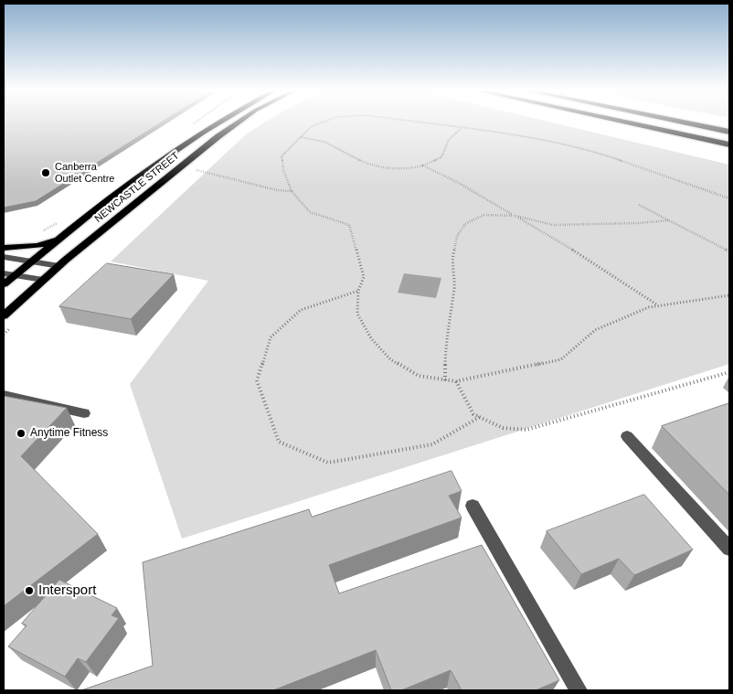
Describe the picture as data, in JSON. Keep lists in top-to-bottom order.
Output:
{
  "streets": {
    "main road": ["NEWCASTLE STREET"]
  },
  "places": ["Canberra Outlet Centre", "Anytime Fitness", "Intersport"]
}
